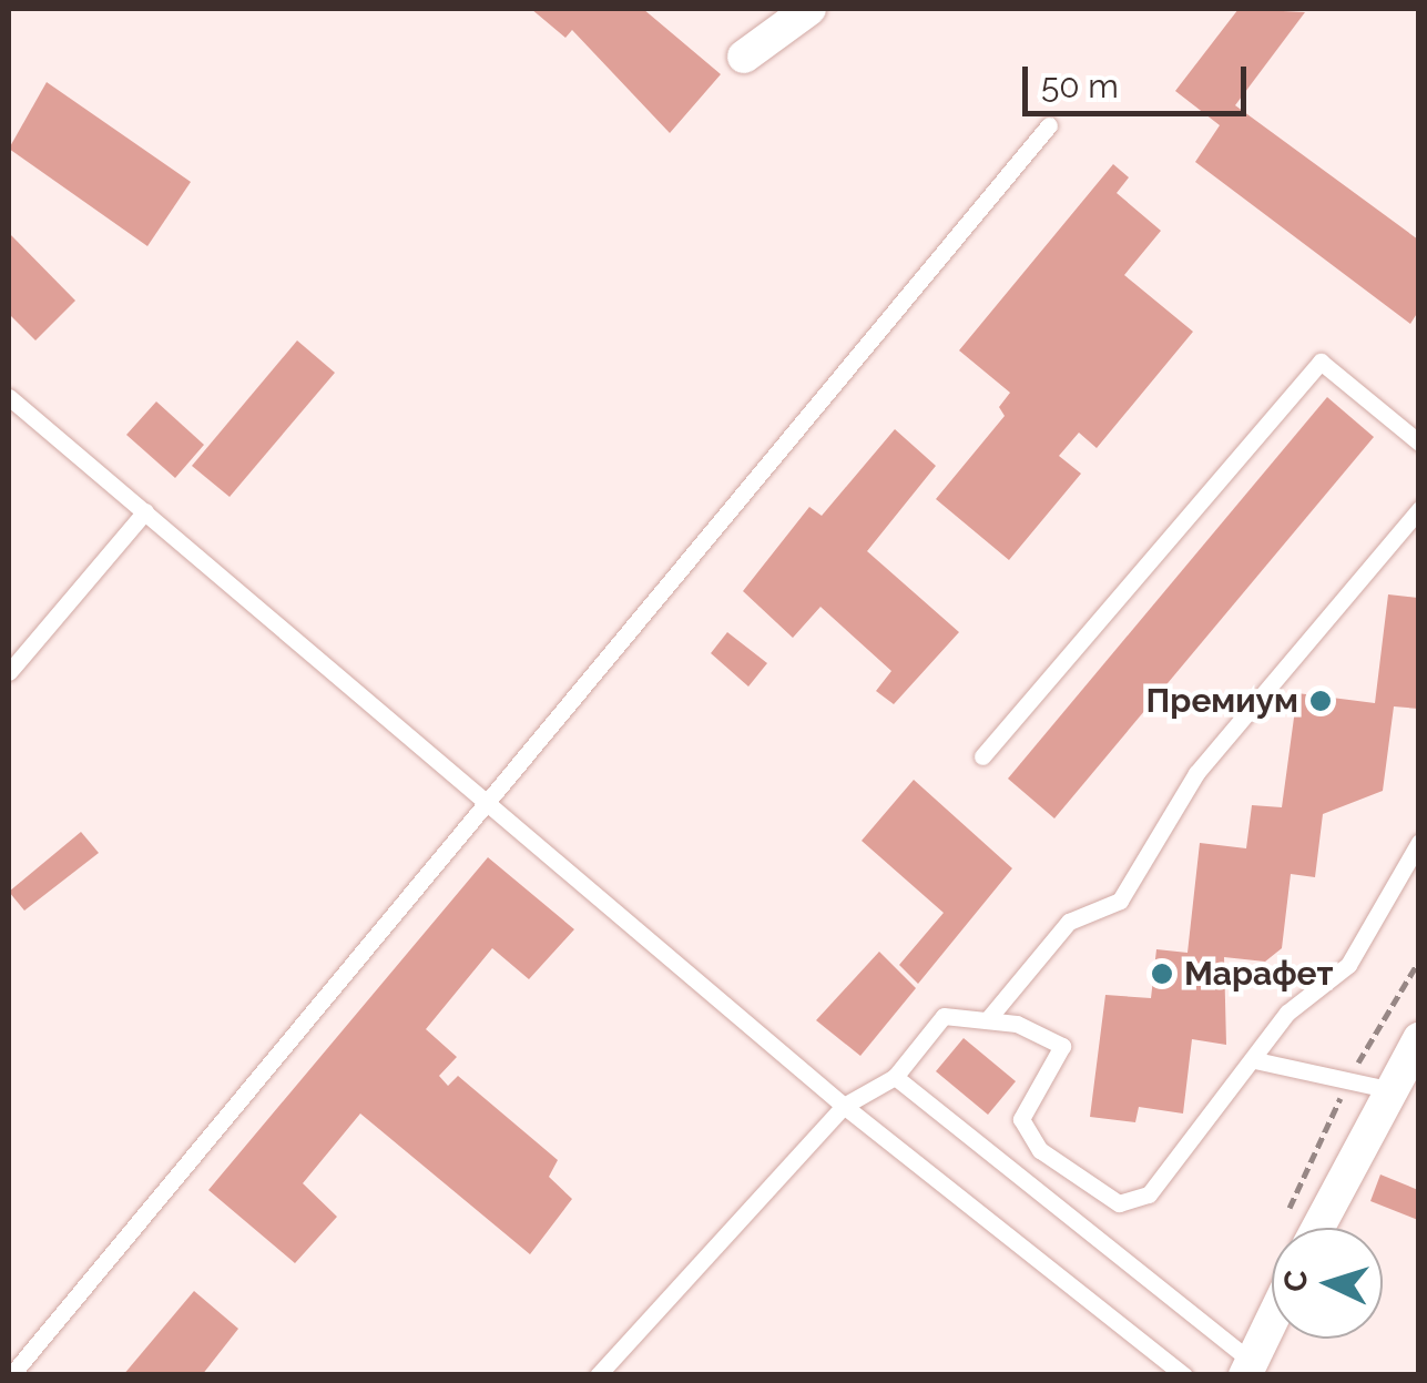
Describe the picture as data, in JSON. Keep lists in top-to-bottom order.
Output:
{
  "places": ["Премиум", "Марафет"],
  "scale_bar": "50 m",
  "north": "left"
}
